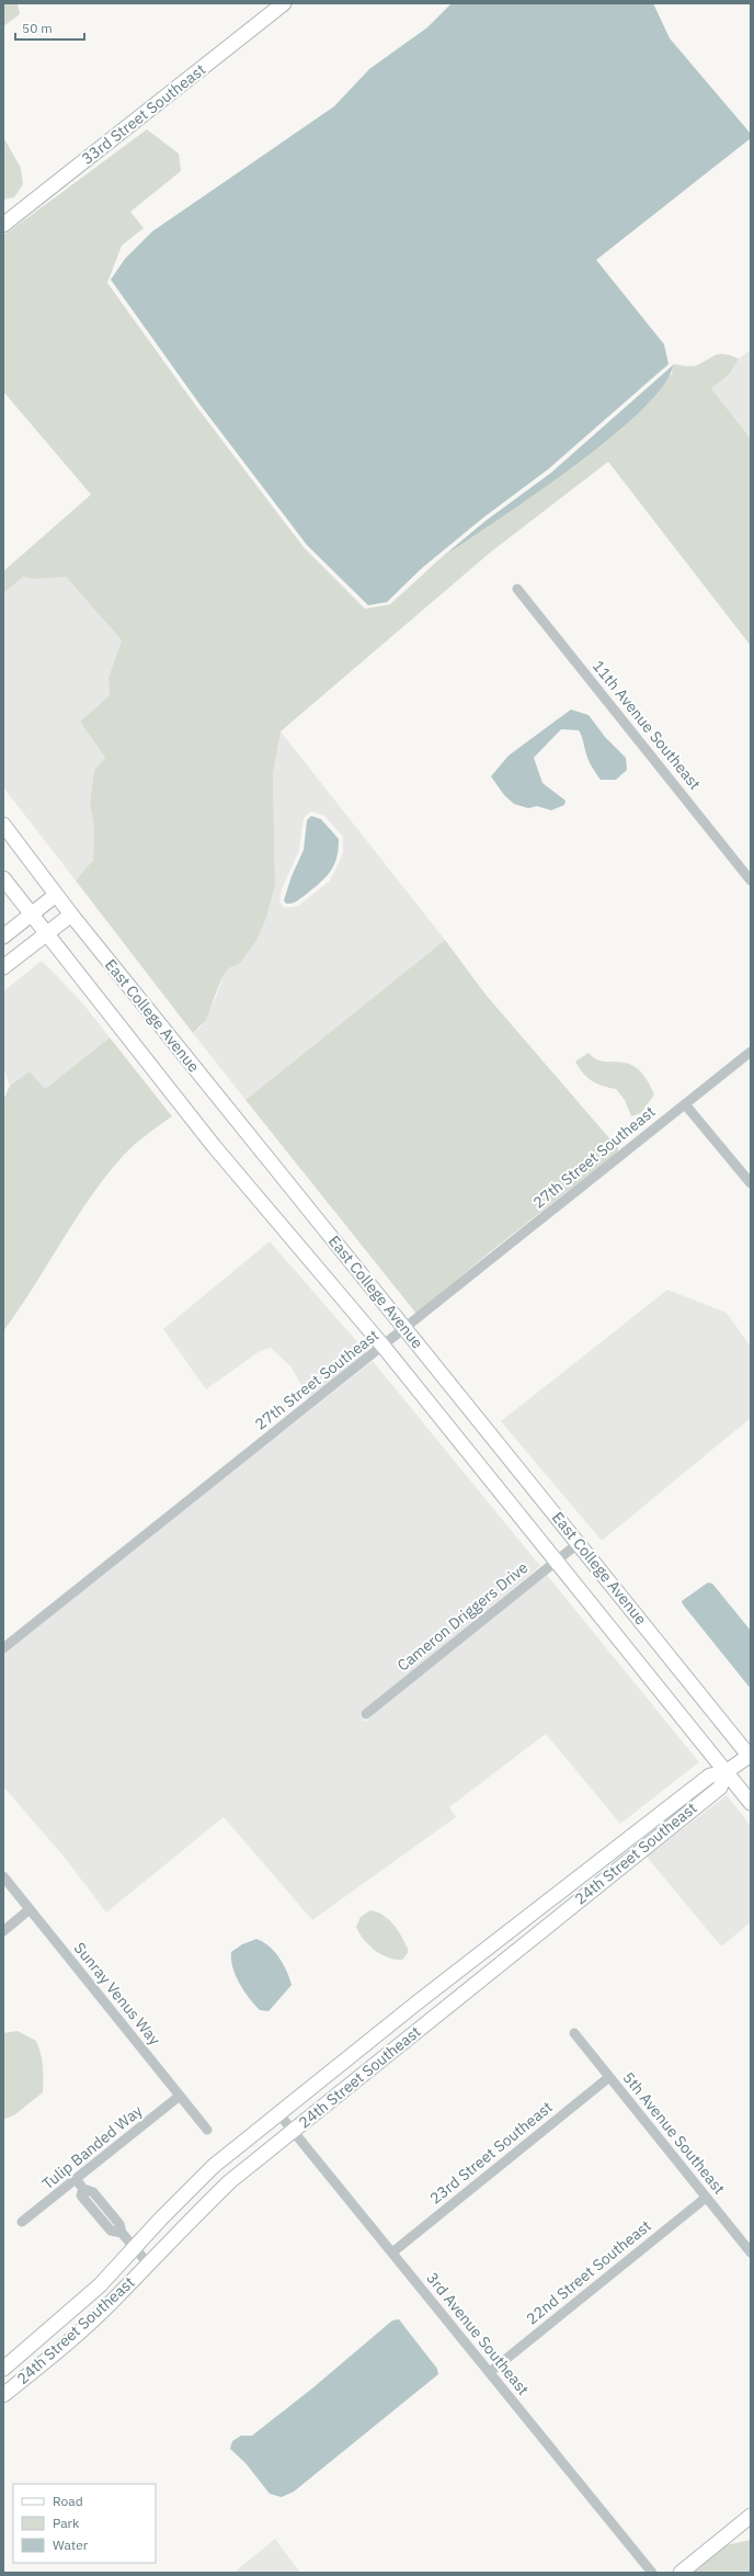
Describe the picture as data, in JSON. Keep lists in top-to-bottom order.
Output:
{
  "streets": {
    "street": [
      "33rd Street Southeast",
      "11th Avenue Southeast",
      "East College Avenue",
      "27th Street Southeast",
      "Cameron Driggers Drive",
      "24th Street Southeast",
      "Sunray Venus Way",
      "5th Avenue Southeast",
      "Tulip Banded Way",
      "23rd Street Southeast",
      "22nd Street Southeast",
      "3rd Avenue Southeast"
    ]
  },
  "crossings": [
    ["East College Avenue", "27th Street Southeast"],
    ["East College Avenue", "Cameron Driggers Drive"],
    ["East College Avenue", "24th Street Southeast"],
    ["24th Street Southeast", "3rd Avenue Southeast"],
    ["Sunray Venus Way", "Tulip Banded Way"],
    ["5th Avenue Southeast", "23rd Street Southeast"],
    ["5th Avenue Southeast", "22nd Street Southeast"],
    ["23rd Street Southeast", "3rd Avenue Southeast"],
    ["22nd Street Southeast", "3rd Avenue Southeast"]
  ],
  "legend": ["Road", "Park", "Water"],
  "scale_bar": "50 m"
}
